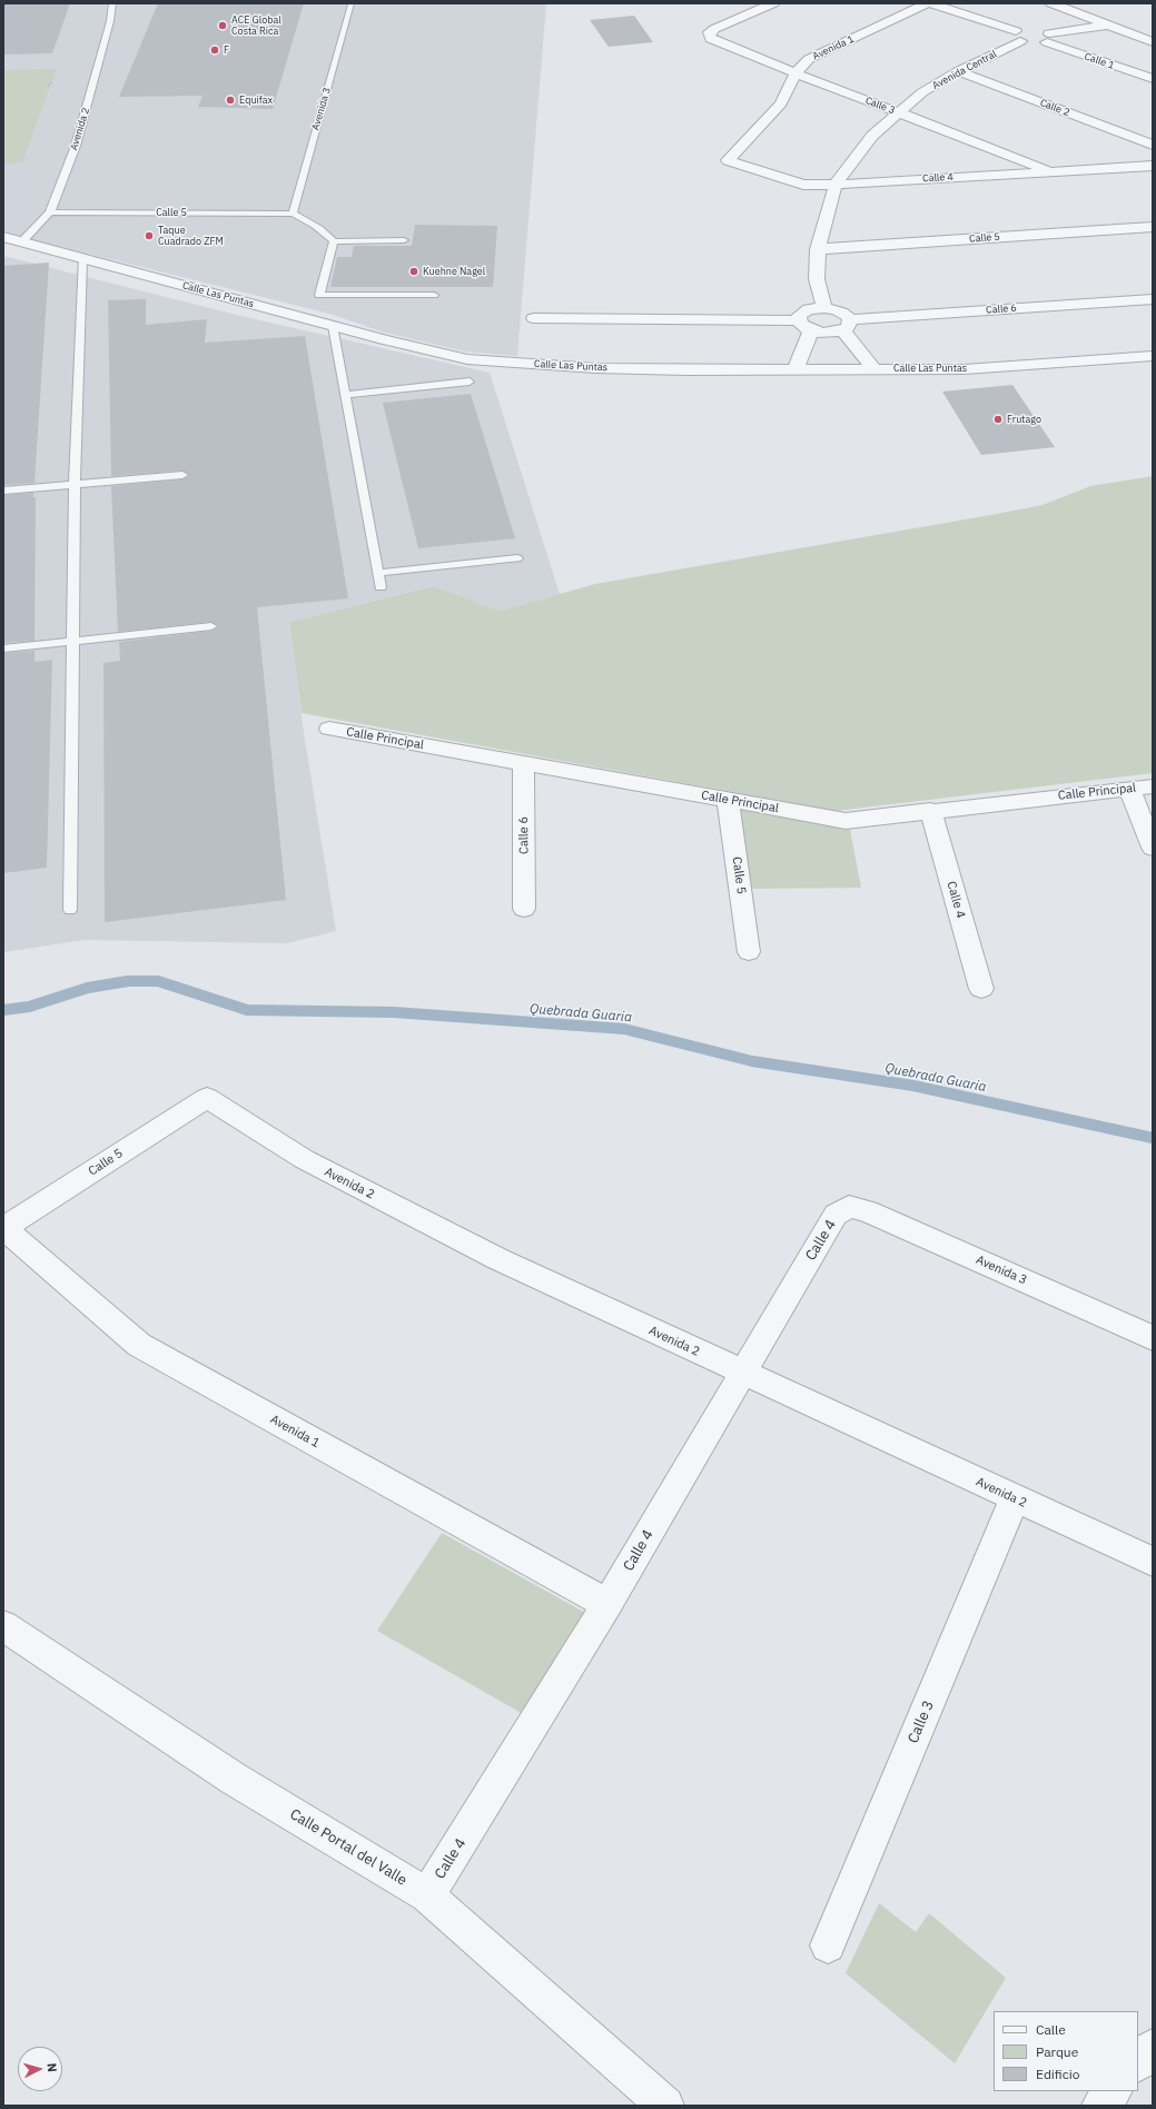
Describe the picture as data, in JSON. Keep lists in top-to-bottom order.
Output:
{
  "streets": {
    "street": [
      "Avenida 1",
      "Calle 1",
      "Avenida Central",
      "Calle 3",
      "Calle 2",
      "Avenida 3",
      "Avenida 2",
      "Calle 4",
      "Calle 5",
      "Calle Las Puntas",
      "Calle 6",
      "Calle Principal",
      "Calle Portal del Valle"
    ]
  },
  "crossings": [
    ["Avenida 1", "Calle 3"],
    ["Avenida 1", "Calle 4"],
    ["Avenida 1", "Calle 5"],
    ["Avenida Central", "Calle 3"],
    ["Avenida Central", "Calle 2"],
    ["Avenida Central", "Calle 4"],
    ["Avenida Central", "Calle 5"],
    ["Calle 3", "Avenida 2"],
    ["Calle 3", "Calle 4"],
    ["Avenida 3", "Calle 4"],
    ["Avenida 3", "Calle 5"],
    ["Avenida 2", "Calle 4"],
    ["Avenida 2", "Calle 5"],
    ["Avenida 2", "Calle Las Puntas"],
    ["Calle 4", "Calle Principal"],
    ["Calle 4", "Calle Portal del Valle"],
    ["Calle 5", "Calle Principal"],
    ["Calle 6", "Calle Principal"]
  ],
  "water": ["Quebrada Guaria"],
  "places": [
    "ACE Global Costa Rica",
    "F",
    "Equifax",
    "Taque Cuadrado ZFM",
    "Kuehne Nagel",
    "Frutago"
  ],
  "legend": ["Calle", "Parque", "Edificio"],
  "north": "right"
}
